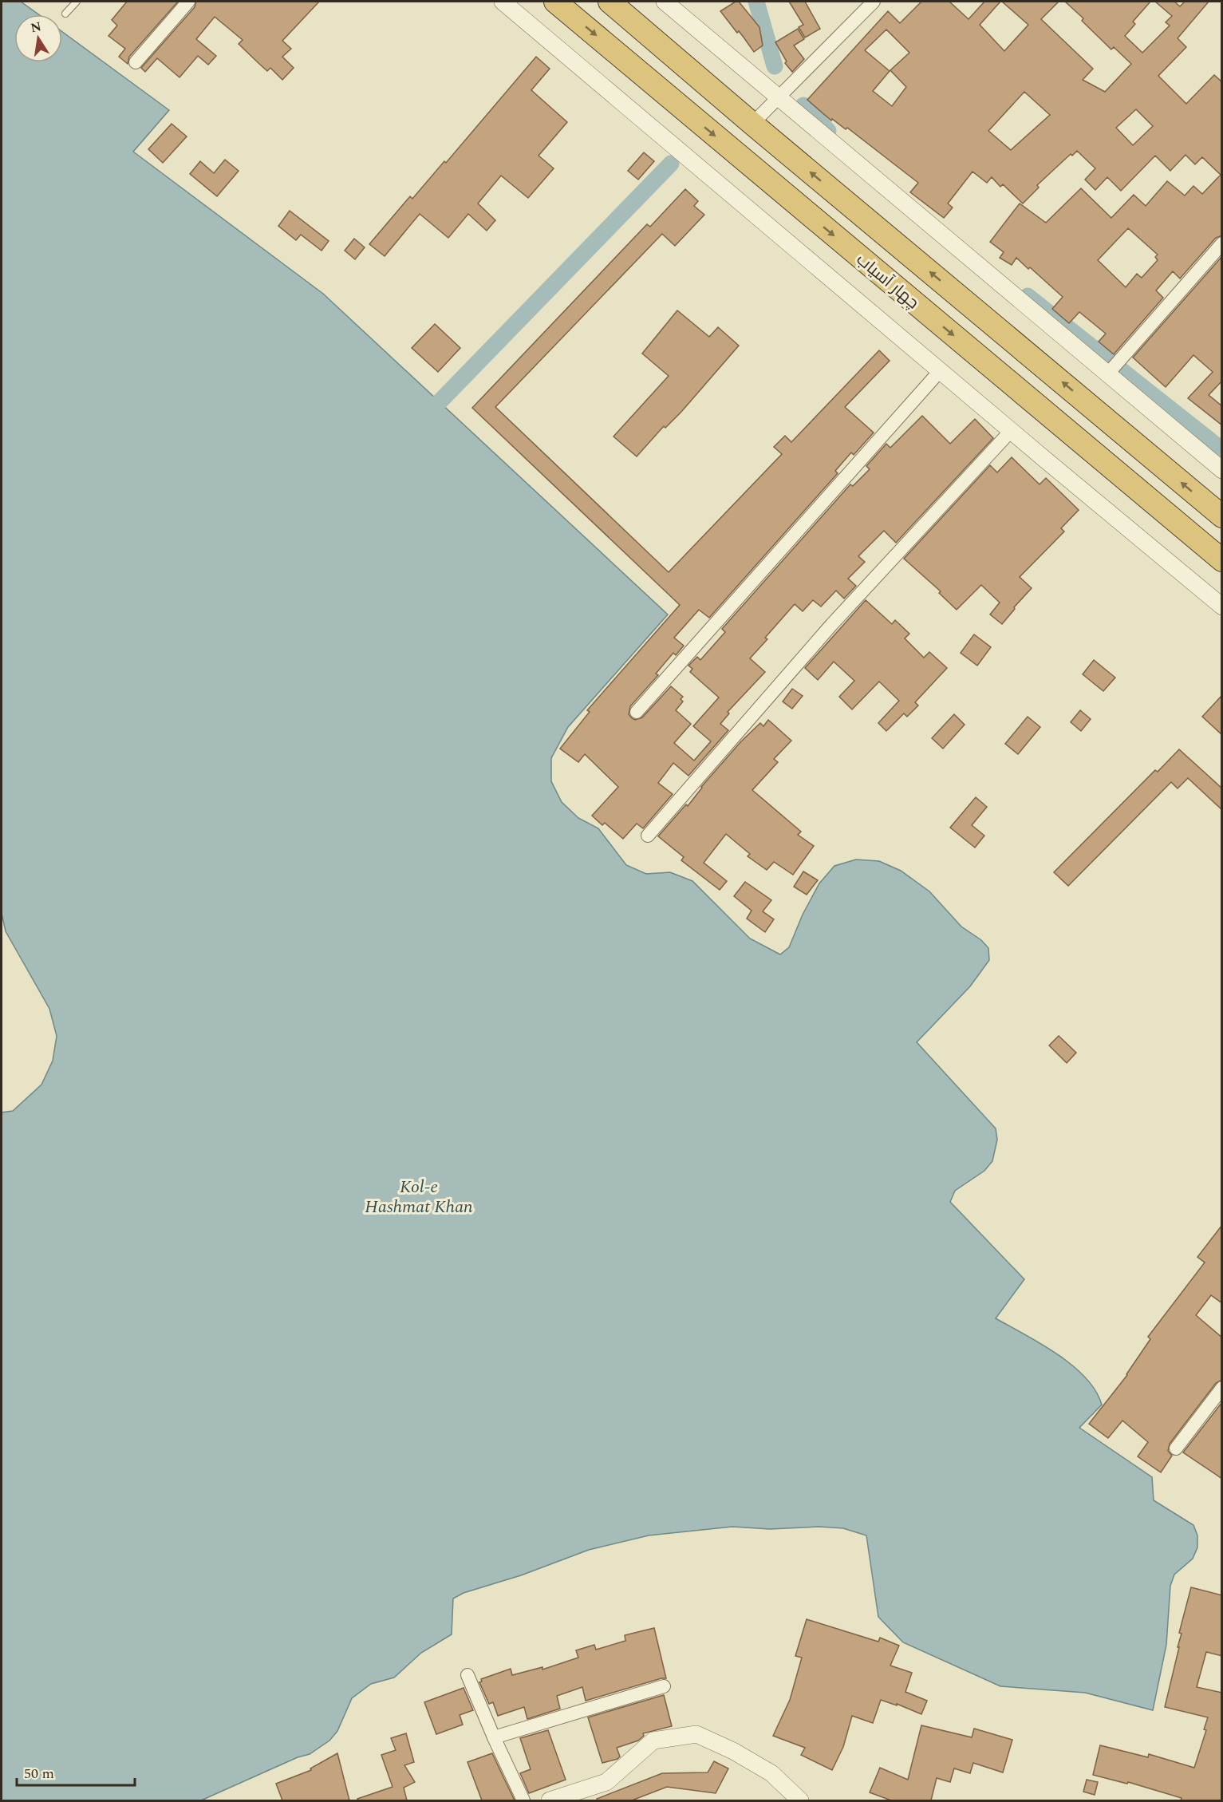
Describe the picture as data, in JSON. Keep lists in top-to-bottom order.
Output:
{
  "streets": {
    "highway": ["چهار آسیاب"]
  },
  "water": ["Kol-e Hashmat Khan"],
  "scale_bar": "50 m",
  "north": "top"
}
